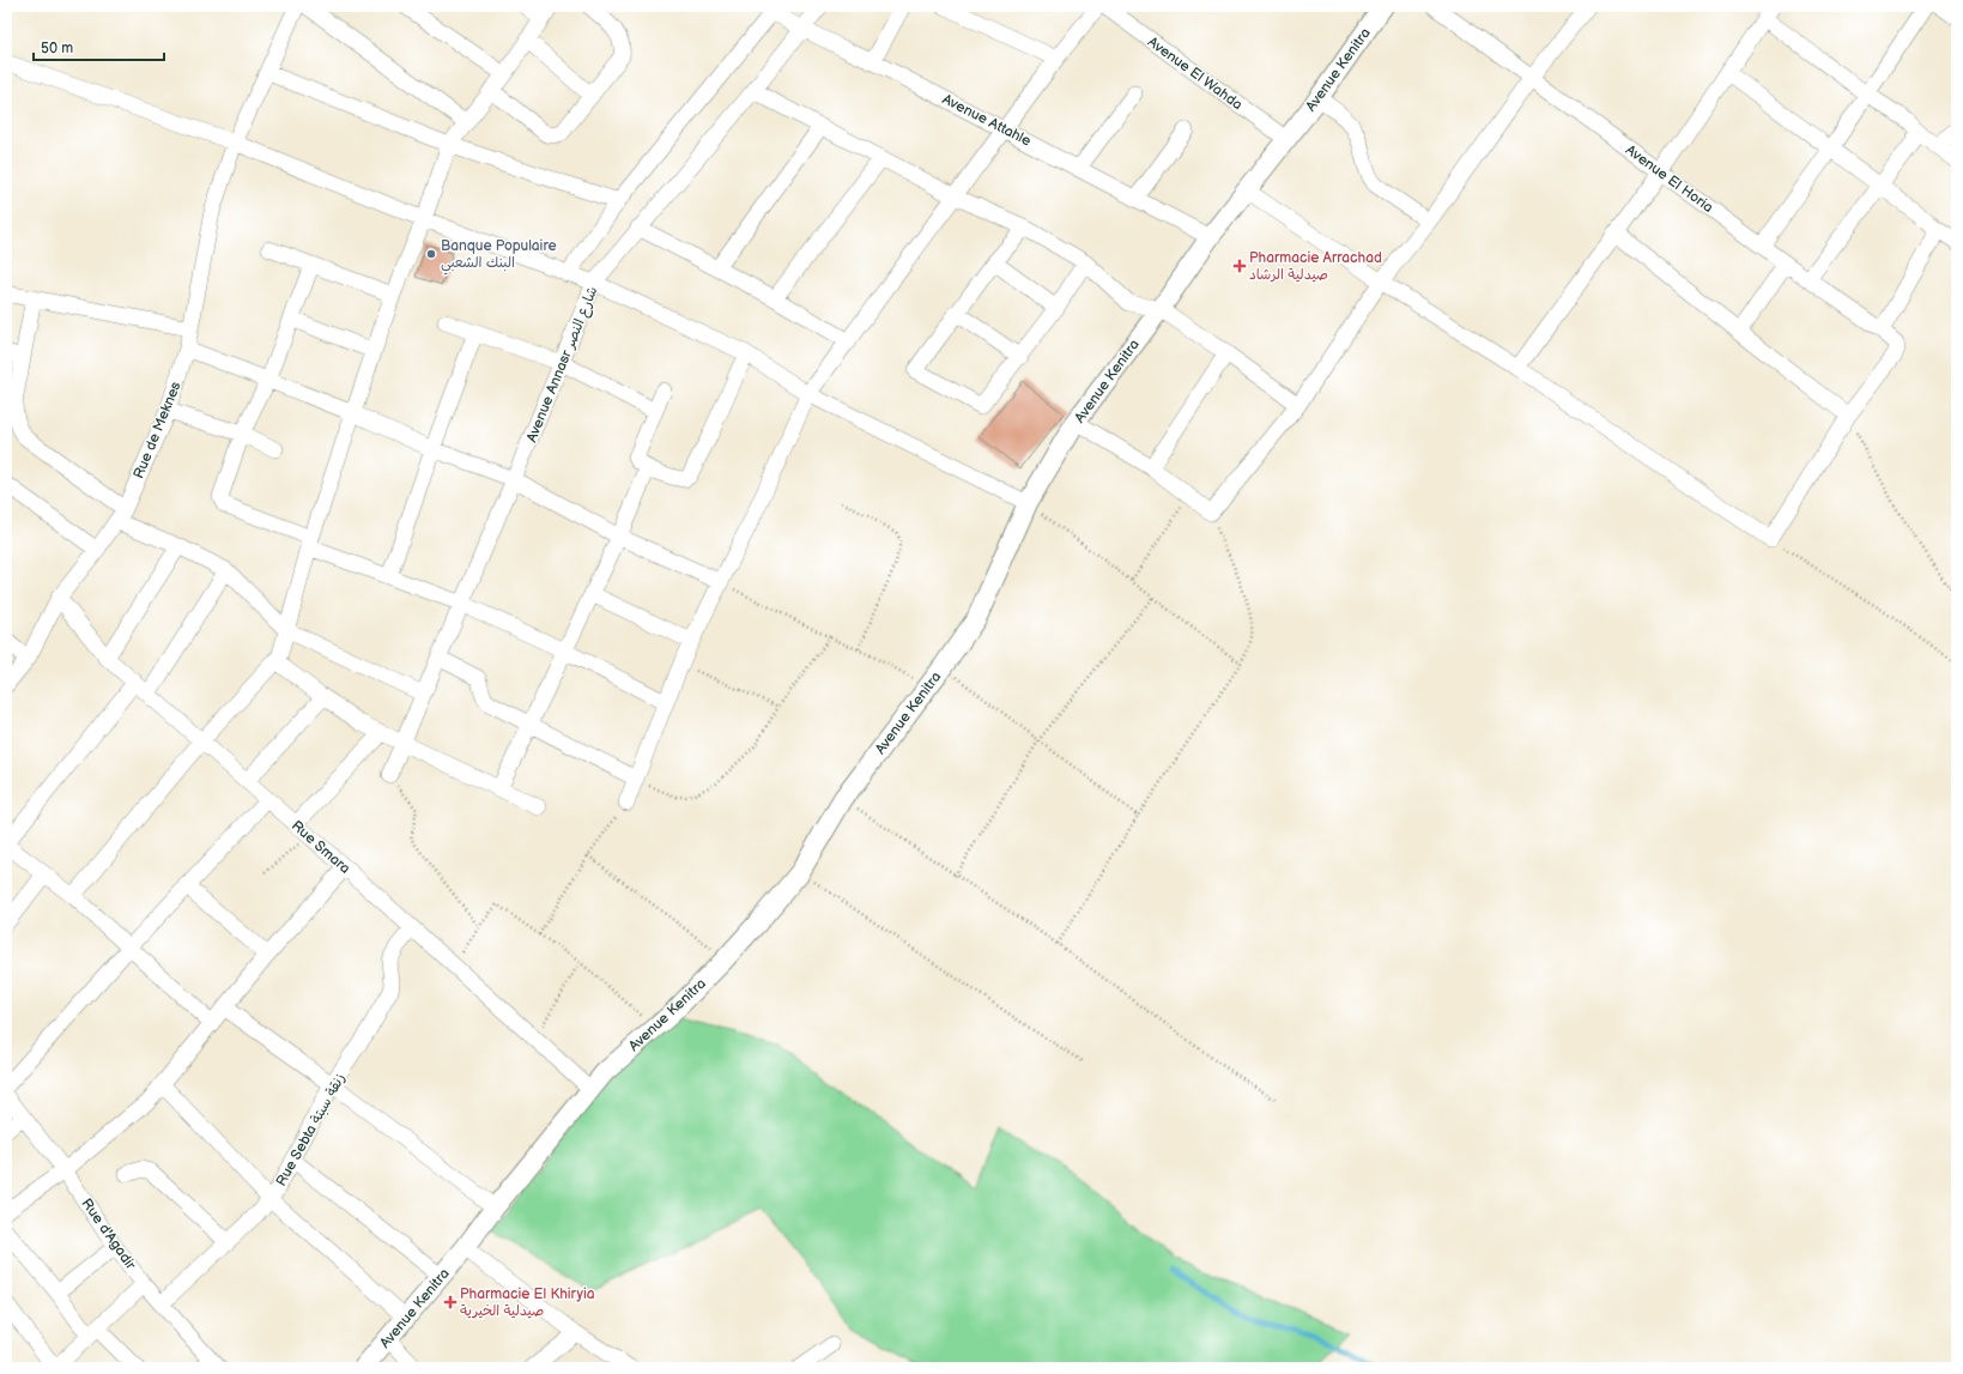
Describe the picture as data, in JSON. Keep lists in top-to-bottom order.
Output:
{
  "streets": {
    "street": [
      "Avenue Kenitra",
      "Avenue El Wahda",
      "Avenue Attahle",
      "Avenue El Horia",
      "Avenue Annasr شارع النصر",
      "Rue de Meknes",
      "Rue Smara",
      "Rue Sebta زنقة سبتة",
      "Rue d'Agadir"
    ]
  },
  "crossings": [
    ["Avenue Kenitra", "Avenue El Wahda"],
    ["Avenue Kenitra", "Avenue Attahle"],
    ["Avenue Kenitra", "Rue Smara"],
    ["Avenue Attahle", "Avenue Annasr شارع النصر"],
    ["Rue de Meknes", "Rue Smara"],
    ["Rue Smara", "Rue Sebta زنقة سبتة"],
    ["Rue Sebta زنقة سبتة", "Rue d'Agadir"]
  ],
  "places": {
    "other": ["Banque Populaire البنك الشعبي"],
    "health": ["Pharmacie Arrachad صيدلية الرشاد", "Pharmacie El Khiryia صيدلية الخيرية"]
  },
  "scale_bar": "50 m"
}
